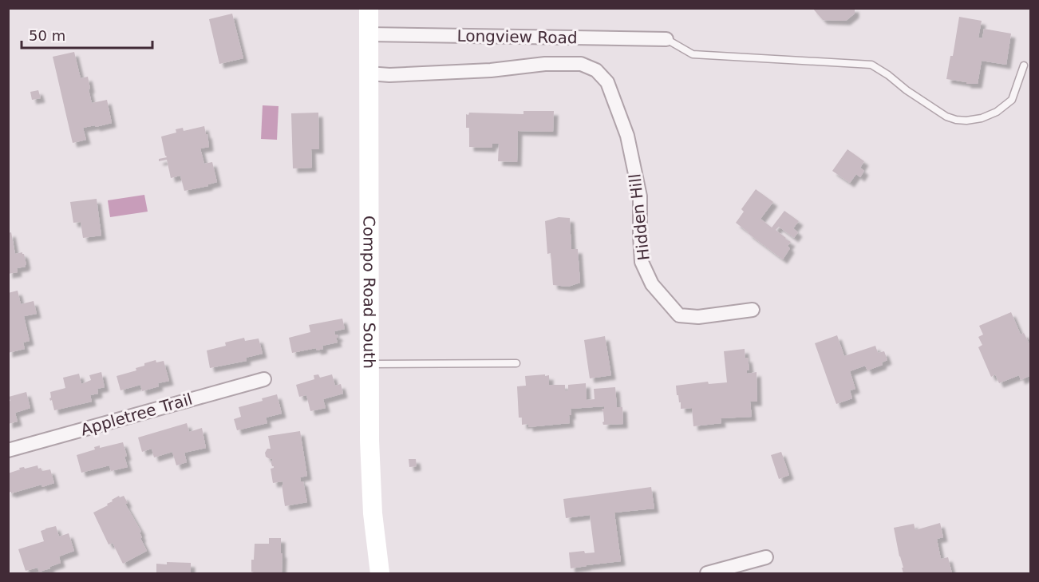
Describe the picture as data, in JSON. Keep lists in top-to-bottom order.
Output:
{
  "streets": {
    "street": [
      "Longview Road",
      "Hidden Hill",
      "Compo Road South",
      "Appletree Trail"
    ]
  },
  "crossings": [
    ["Longview Road", "Compo Road South"],
    ["Hidden Hill", "Compo Road South"]
  ],
  "scale_bar": "50 m"
}
